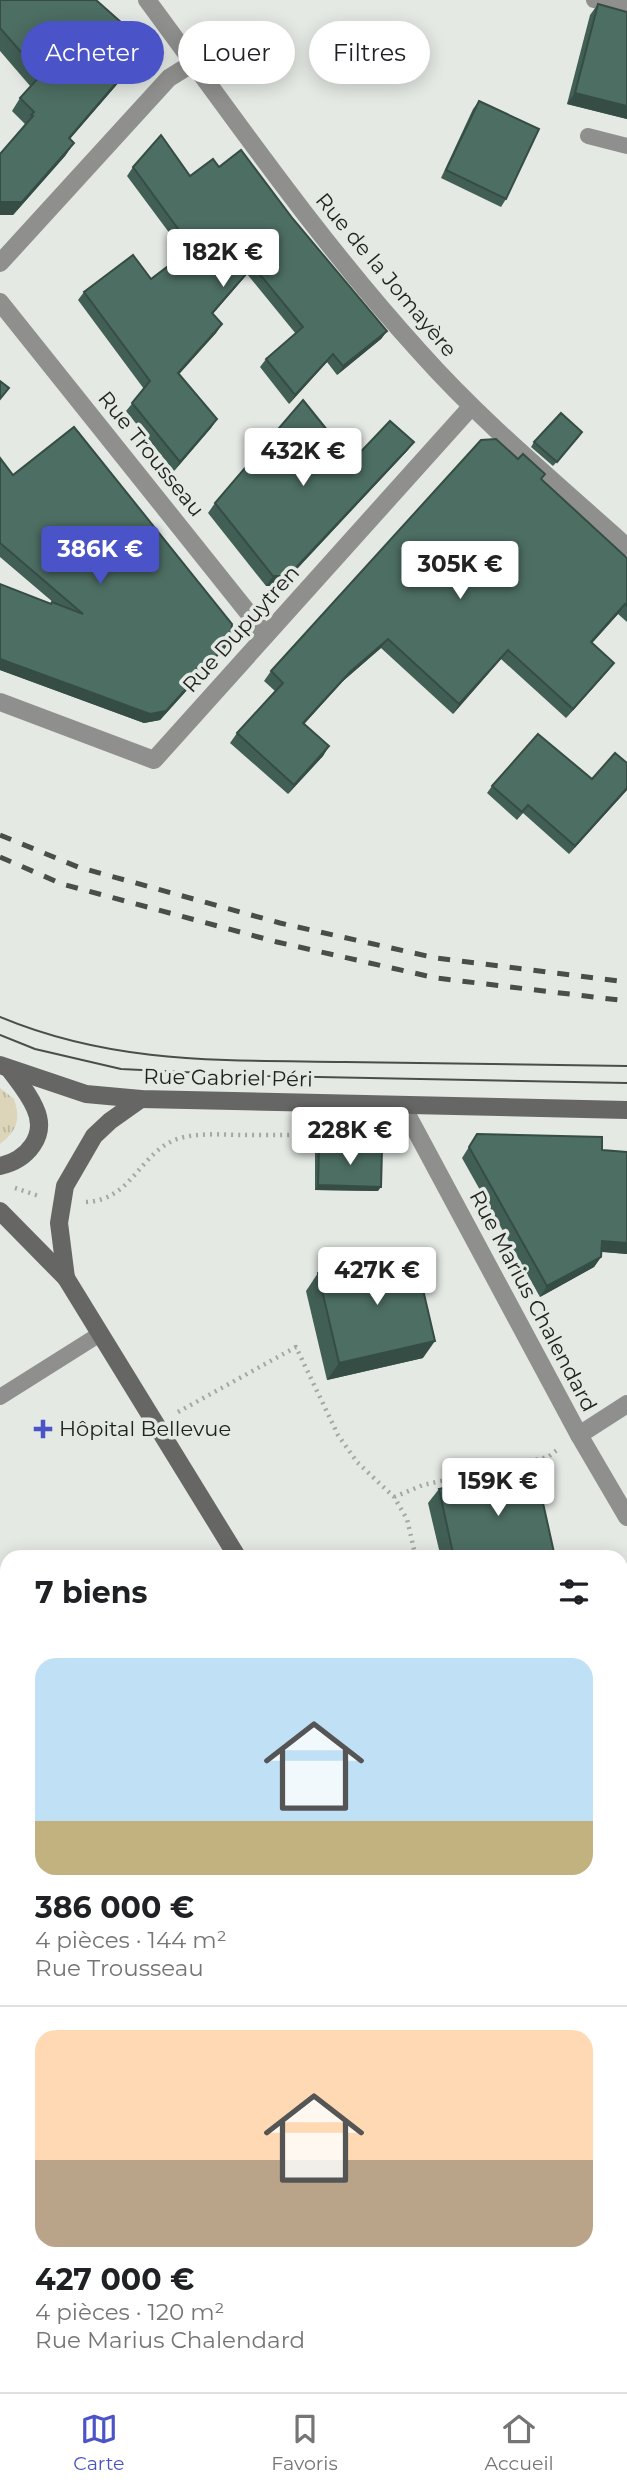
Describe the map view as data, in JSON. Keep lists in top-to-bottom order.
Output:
{
  "streets": {
    "main road": ["Rue Gabriel Péri"],
    "street": [
      "Rue de la Jomayère",
      "Rue Trousseau",
      "Rue Dupuytren",
      "Rue Marius Chalendard"
    ]
  },
  "crossings": [
    ["Rue de la Jomayère", "Rue Dupuytren"],
    ["Rue Trousseau", "Rue Dupuytren"],
    ["Rue Gabriel Péri", "Rue Marius Chalendard"]
  ],
  "places": {
    "health": ["Hôpital Bellevue"]
  },
  "page": {
    "chip": ["Acheter", "Louer", "Filtres"],
    "price": [
      "182K €",
      "432K €",
      "386K €",
      "305K €",
      "228K €",
      "427K €",
      "159K €"
    ],
    "heading": "7 biens",
    "list": [
      {
        "name": "386 000 €",
        "note": "4 pièces · 144 m² · Rue Trousseau"
      },
      {
        "name": "427 000 €",
        "note": "4 pièces · 120 m² · Rue Marius Chalendard"
      }
    ],
    "tabs": ["Carte", "Favoris", "Accueil"]
  }
}
